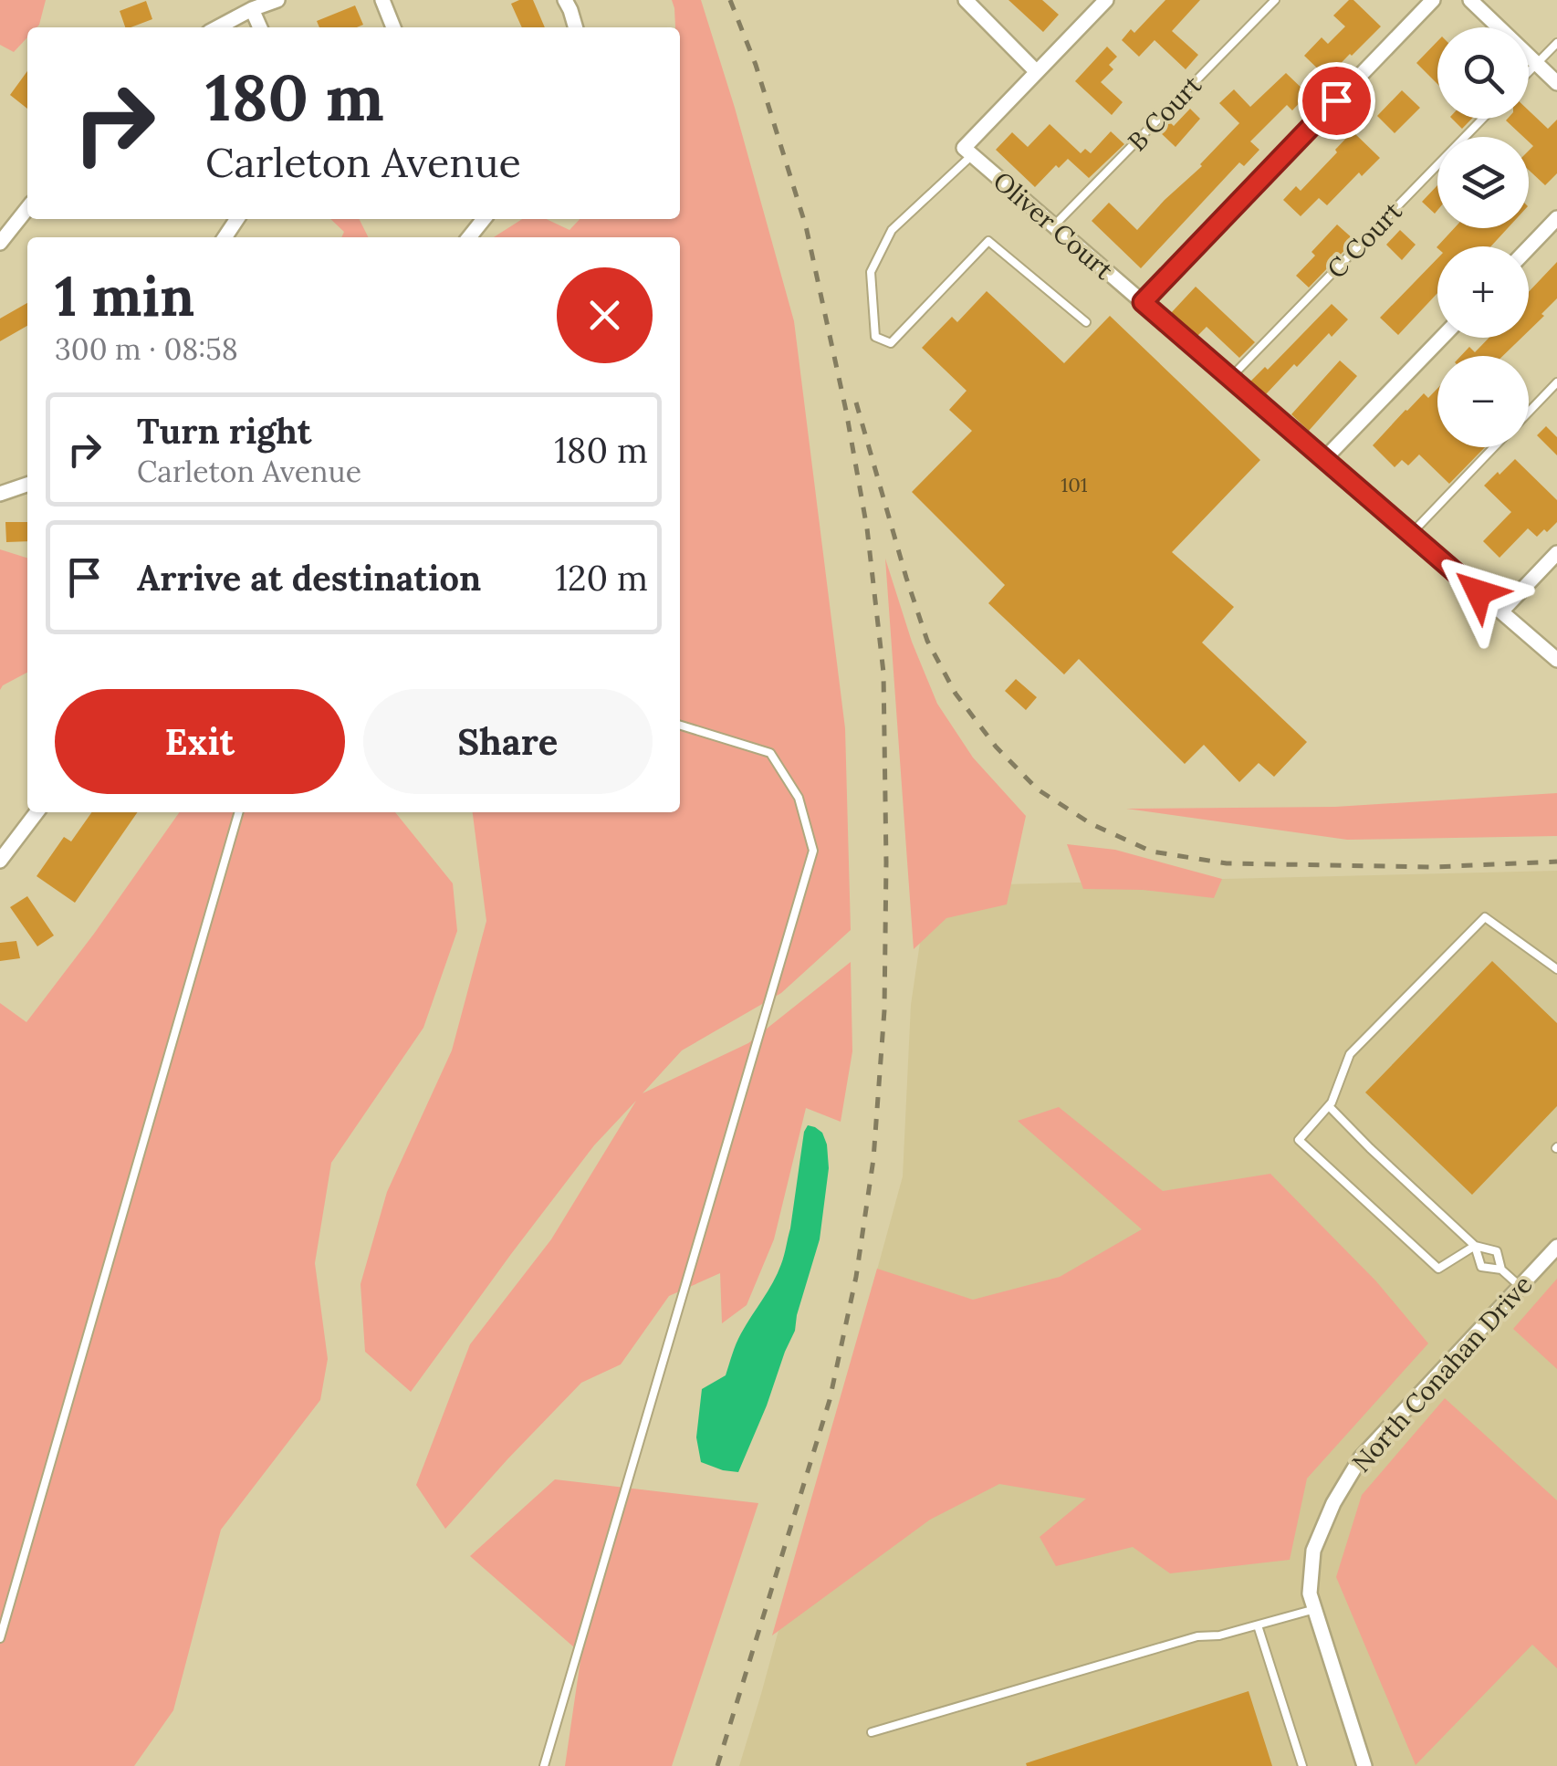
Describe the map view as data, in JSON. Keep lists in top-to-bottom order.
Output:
{
  "streets": {
    "street": ["Oliver Court", "North Conahan Drive"],
    "lane": ["B Court", "C Court"]
  },
  "crossings": [
    ["B Court", "Oliver Court"],
    ["Oliver Court", "C Court"]
  ],
  "house_numbers": ["101"],
  "page": {
    "map_buttons": ["+", "−"],
    "turn": ["180 m", "Carleton Avenue"],
    "heading": ["1 min", "300 m · 08:58"],
    "list": [
      {
        "name": "Turn right",
        "note": "Carleton Avenue",
        "value": "180 m"
      },
      {
        "name": "Arrive at destination",
        "value": "120 m"
      }
    ],
    "buttons": ["Exit", "Share"]
  }
}
